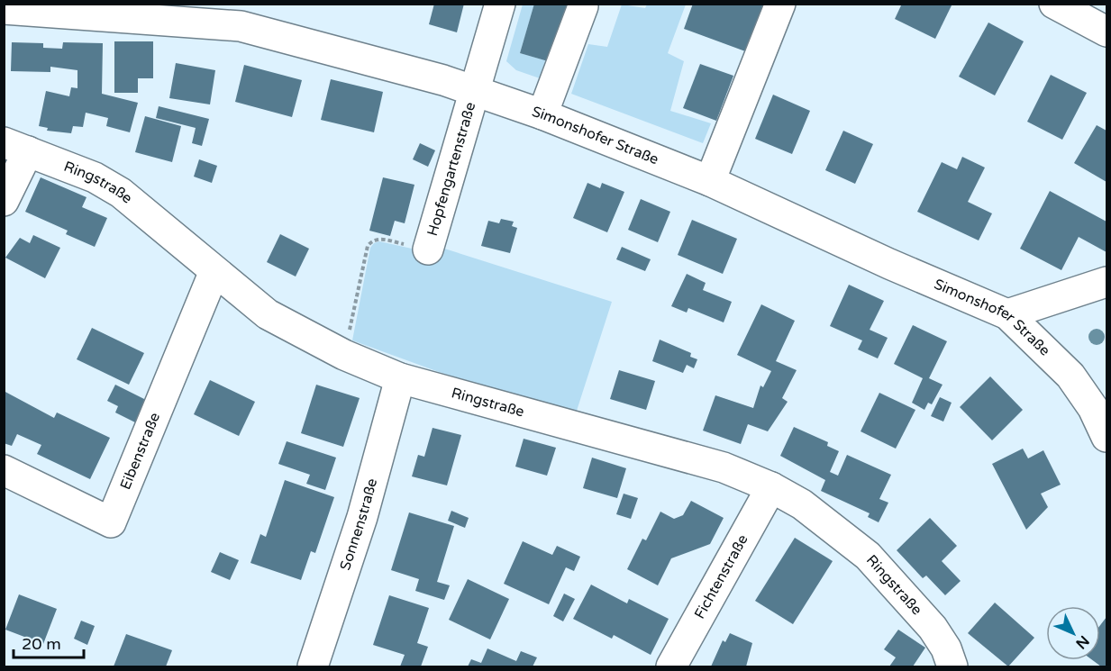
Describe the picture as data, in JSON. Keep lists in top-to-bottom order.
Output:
{
  "streets": {
    "street": [
      "Simonshofer Straße",
      "Hopfengartenstraße",
      "Ringstraße",
      "Eibenstraße",
      "Sonnenstraße",
      "Fichtenstraße"
    ]
  },
  "crossings": [
    ["Simonshofer Straße", "Hopfengartenstraße"],
    ["Ringstraße", "Eibenstraße"],
    ["Ringstraße", "Sonnenstraße"],
    ["Ringstraße", "Fichtenstraße"]
  ],
  "scale_bar": "20 m",
  "north": "bottom right"
}
